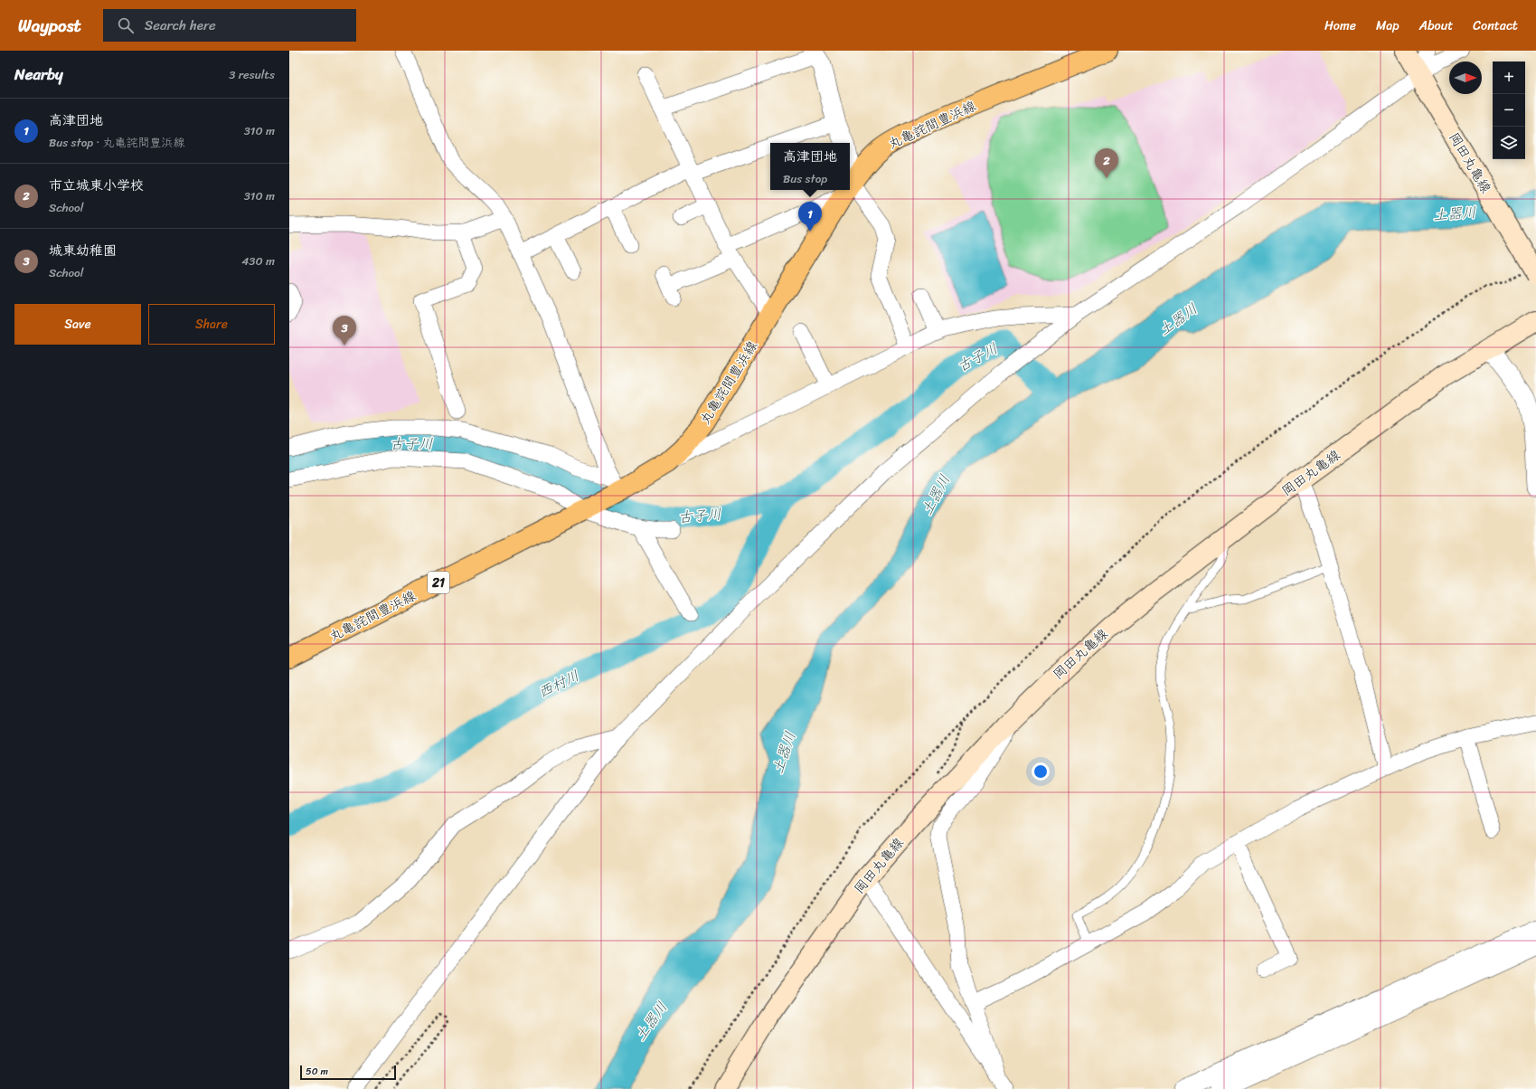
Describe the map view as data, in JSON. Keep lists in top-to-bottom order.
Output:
{
  "streets": {
    "main road": ["丸亀詫間豊浜線", "岡田丸亀線", "21"]
  },
  "water": ["土器川", "古子川", "西村川"],
  "scale_bar": "50 m",
  "north": "right",
  "page": {
    "header": "Waypost",
    "search": "Search here",
    "nav": [
      "Home",
      "Map",
      "About",
      "Contact"
    ],
    "heading": ["Nearby", "3 results"],
    "map_buttons": ["+", "−"],
    "list": [
      {
        "mark": "1",
        "name": "高津団地",
        "note": "Bus stop · 丸亀詫間豊浜線",
        "value": "310 m"
      },
      {
        "mark": "2",
        "name": "市立城東小学校",
        "note": "School",
        "value": "310 m"
      },
      {
        "mark": "3",
        "name": "城東幼稚園",
        "note": "School",
        "value": "430 m"
      }
    ],
    "popup": ["高津団地", "Bus stop"],
    "pins": ["2", "1", "3"],
    "buttons": ["Save", "Share"],
    "scale": "50 m"
  }
}
